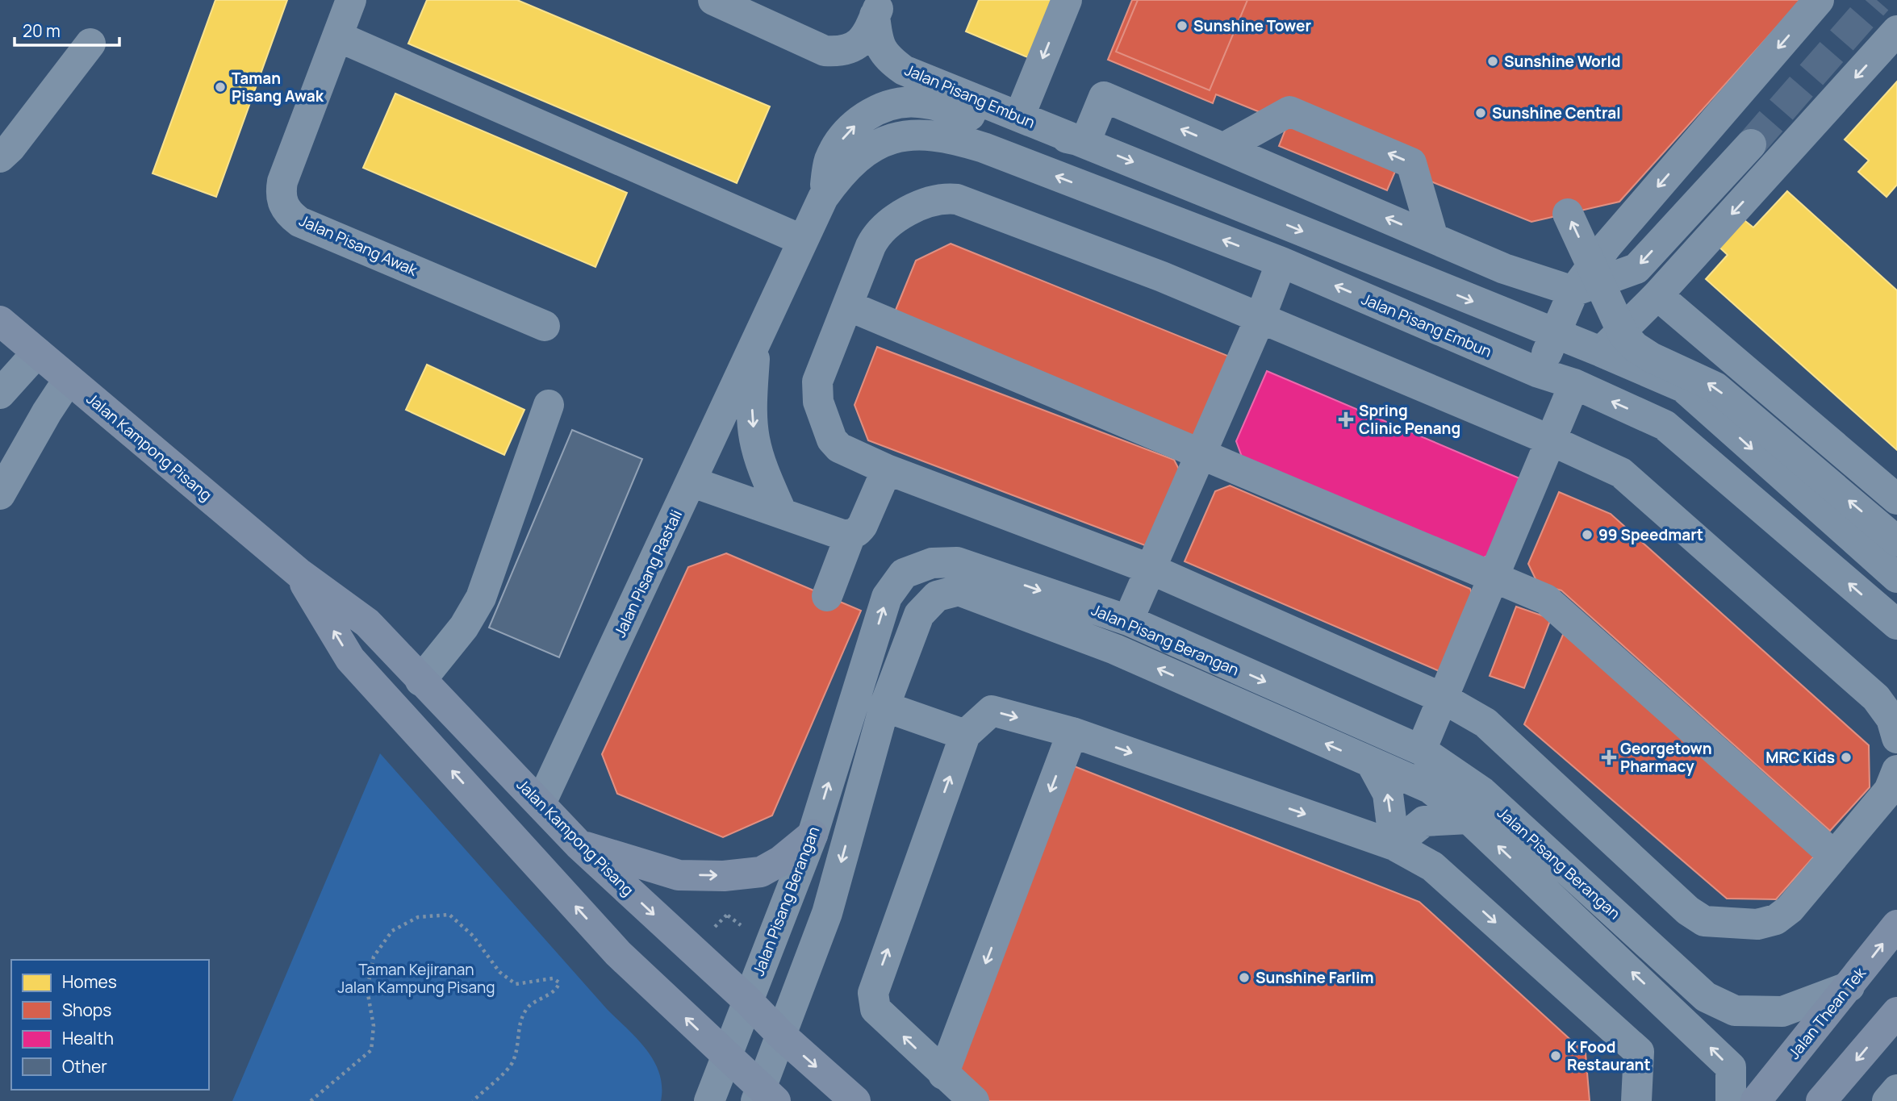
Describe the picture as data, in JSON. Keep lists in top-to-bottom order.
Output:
{
  "streets": {
    "main road": ["Jalan Kampong Pisang", "Jalan Thean Tek"],
    "street": [
      "Jalan Pisang Embun",
      "Jalan Pisang Awak",
      "Jalan Pisang Rastali",
      "Jalan Pisang Berangan"
    ]
  },
  "crossings": [
    ["Jalan Pisang Embun", "Jalan Pisang Rastali"],
    ["Jalan Kampong Pisang", "Jalan Pisang Rastali"],
    ["Jalan Kampong Pisang", "Jalan Pisang Berangan"],
    ["Jalan Pisang Berangan", "Jalan Thean Tek"]
  ],
  "parks": ["Taman Kejiranan Jalan Kampung Pisang"],
  "places": {
    "other": [
      "Sunshine Tower",
      "Sunshine World",
      "Taman Pisang Awak",
      "Sunshine Central",
      "99 Speedmart",
      "MRC Kids",
      "Sunshine Farlim",
      "K Food Restaurant"
    ],
    "health": ["Spring Clinic Penang", "Georgetown Pharmacy"]
  },
  "legend": [
    "Homes",
    "Shops",
    "Health",
    "Other"
  ],
  "scale_bar": "20 m"
}
